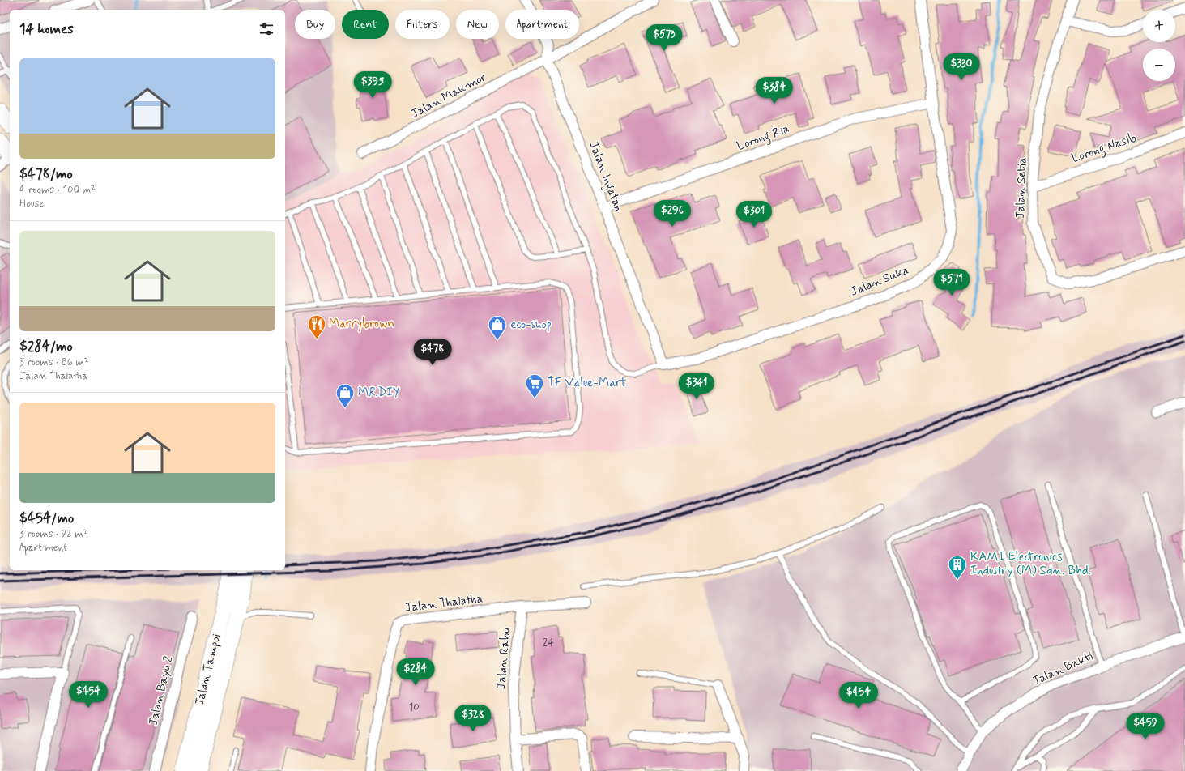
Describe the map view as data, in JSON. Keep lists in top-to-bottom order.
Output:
{
  "streets": {
    "main road": ["Jalan Tampoi"],
    "street": [
      "Jalan Makmor",
      "Lorong Ria",
      "Lorong Nasib",
      "Jalan Ingatan",
      "Jalan Setia",
      "Jalan Suka",
      "Jalan Thalatha",
      "Jalan Rabu",
      "Jalan Bakti",
      "Jalan Bayu 2"
    ]
  },
  "crossings": [
    ["Jalan Makmor", "Jalan Ingatan"],
    ["Lorong Ria", "Jalan Ingatan"],
    ["Lorong Ria", "Jalan Suka"],
    ["Lorong Nasib", "Jalan Setia"],
    ["Jalan Ingatan", "Jalan Suka"],
    ["Jalan Thalatha", "Jalan Rabu"]
  ],
  "places": {
    "restaurant": ["Marrybrown"],
    "shop": ["eco-shop", "MR.DIY"],
    "supermarket": ["TF Value-Mart"],
    "building": ["KAMI Electronics Industry (M) Sdn. Bhd."]
  },
  "house_numbers": ["24", "10"],
  "page": {
    "map_buttons": ["+", "−"],
    "chip": [
      "Buy",
      "Rent",
      "Filters",
      "New",
      "Apartment"
    ],
    "heading": "14 homes",
    "price": [
      "$573",
      "$330",
      "$395",
      "$384",
      "$296",
      "$301",
      "$571",
      "$478",
      "$341",
      "$284",
      "$454",
      "$454",
      "$328",
      "$459"
    ],
    "list": [
      {
        "name": "$478/mo",
        "note": "4 rooms · 100 m² · House"
      },
      {
        "name": "$284/mo",
        "note": "3 rooms · 86 m² · Jalan Thalatha"
      },
      {
        "name": "$454/mo",
        "note": "3 rooms · 92 m² · Apartment"
      }
    ]
  }
}
